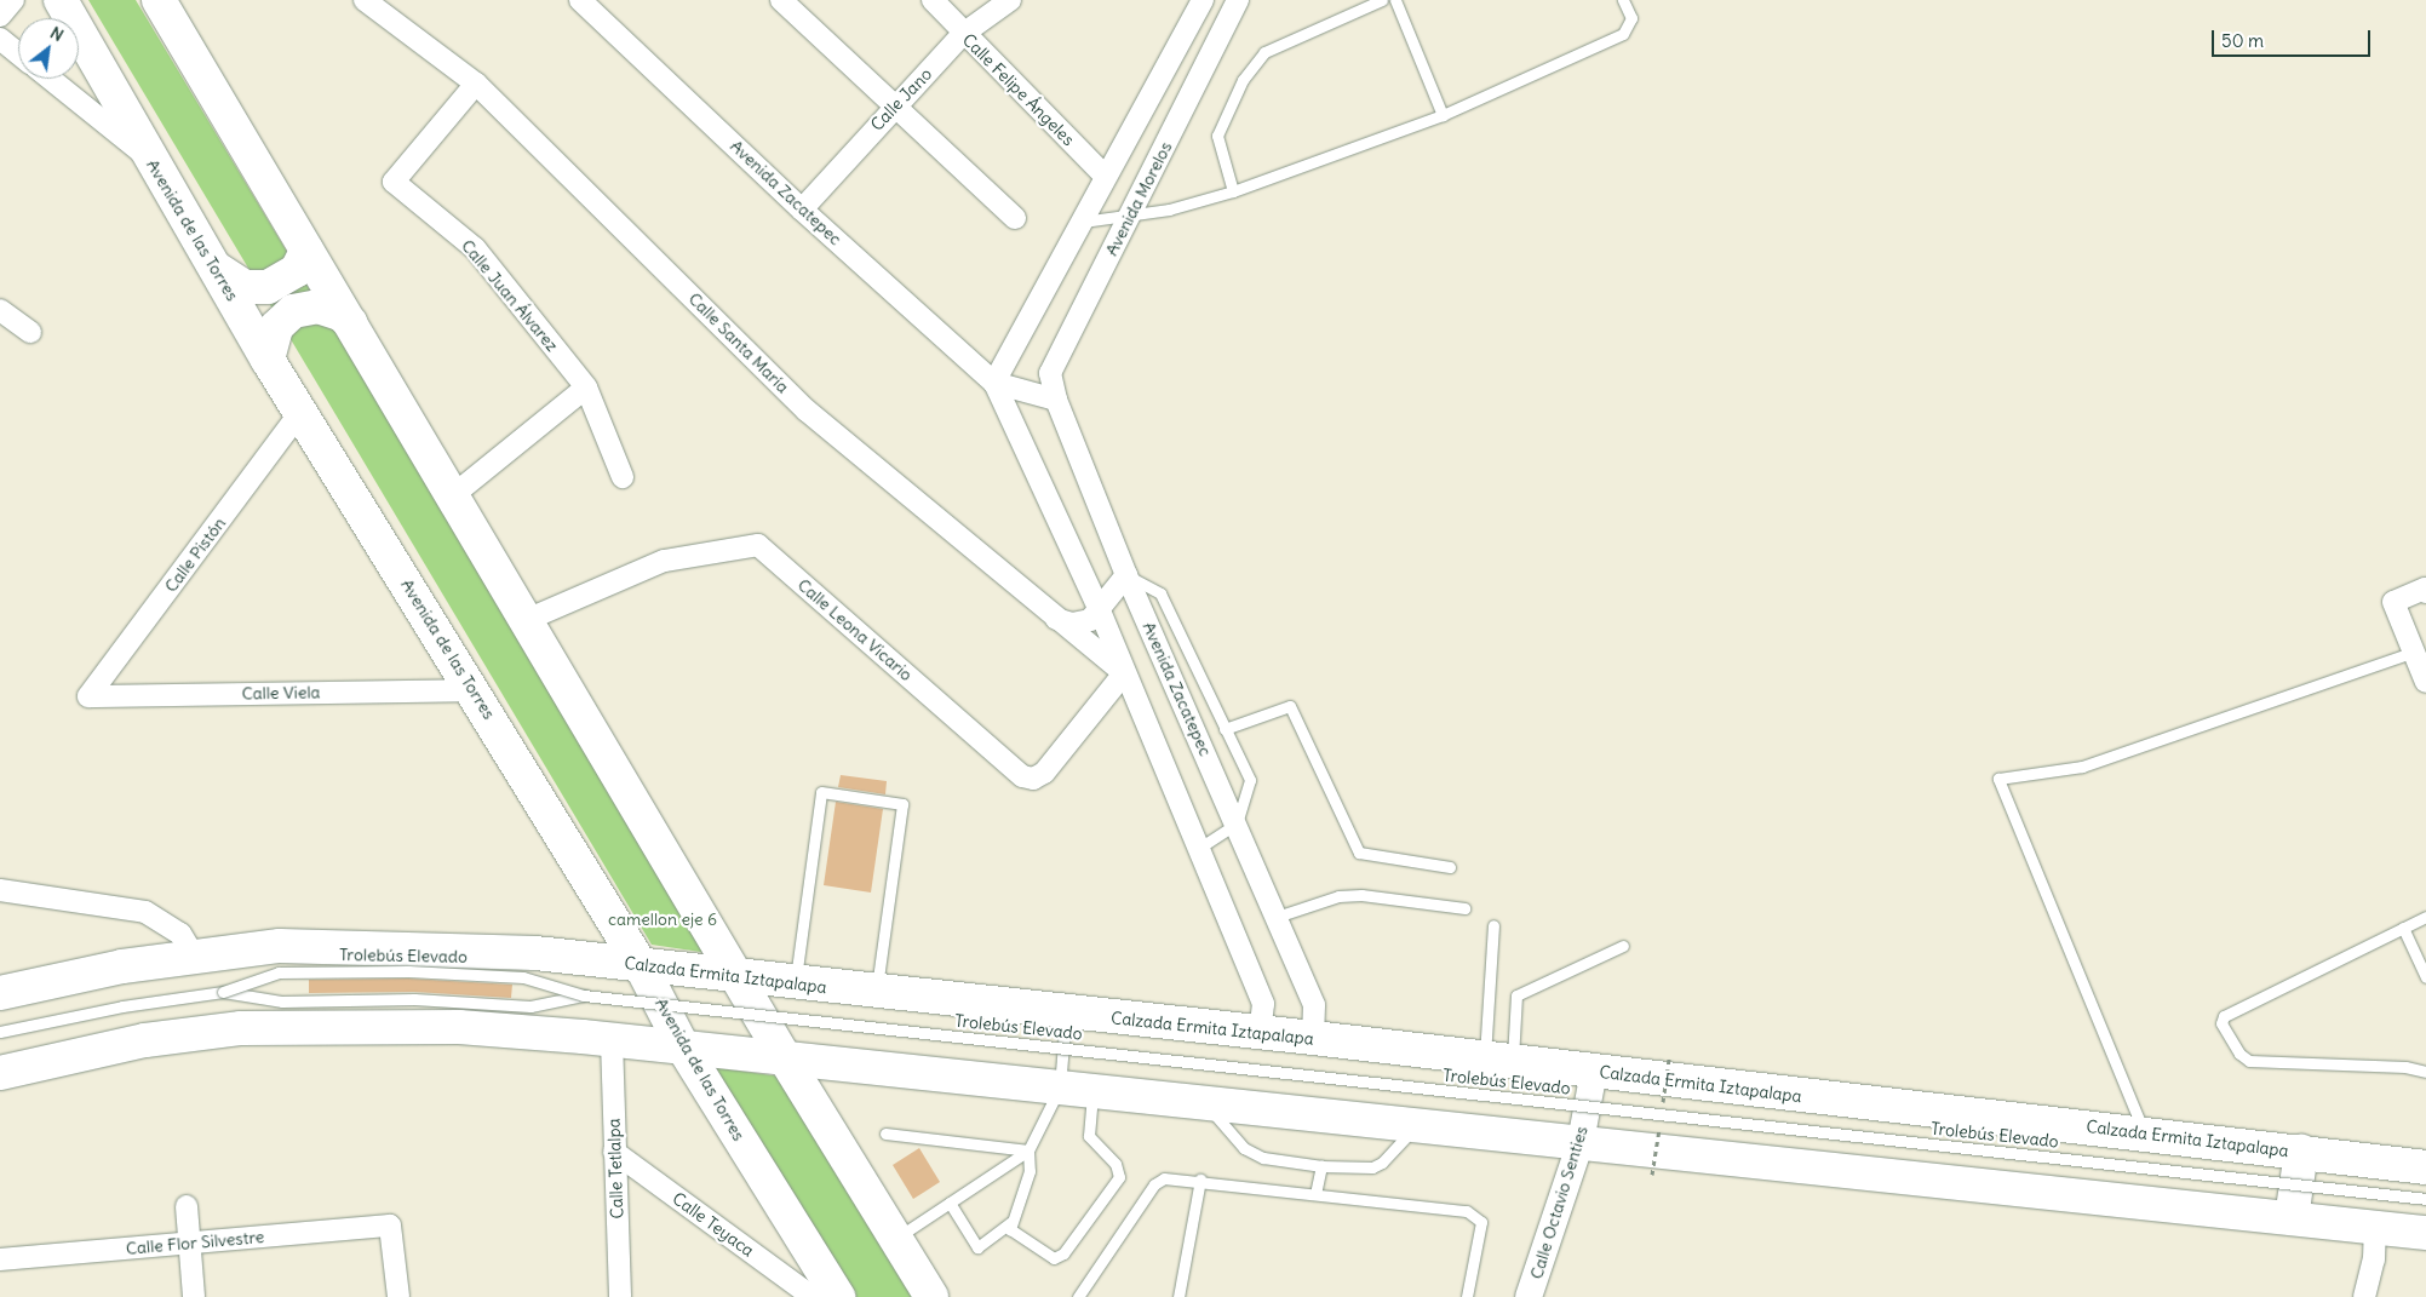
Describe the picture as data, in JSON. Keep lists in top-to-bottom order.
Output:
{
  "streets": {
    "main road": ["Avenida de las Torres", "Calzada Ermita Iztapalapa"],
    "street": [
      "Calle Felipe Ángeles",
      "Calle Jano",
      "Avenida Zacatepec",
      "Avenida Morelos",
      "Calle Juan Álvarez",
      "Calle Santa María",
      "Calle Pistón",
      "Calle Leona Vicario",
      "Calle Viela",
      "Calle Tetlalpa",
      "Calle Octavio Senties",
      "Calle Teyaca",
      "Calle Flor Silvestre"
    ],
    "lane": ["Trolebús Elevado"]
  },
  "crossings": [
    ["Calle Felipe Ángeles", "Calle Jano"],
    ["Calle Jano", "Avenida Zacatepec"],
    ["Avenida Zacatepec", "Avenida Morelos"],
    ["Avenida Zacatepec", "Calle Santa María"],
    ["Avenida Zacatepec", "Calle Leona Vicario"],
    ["Avenida Zacatepec", "Calzada Ermita Iztapalapa"],
    ["Avenida de las Torres", "Calle Pistón"],
    ["Avenida de las Torres", "Calle Viela"],
    ["Avenida de las Torres", "Calzada Ermita Iztapalapa"],
    ["Calle Juan Álvarez", "Calle Santa María"],
    ["Calle Santa María", "Calle Leona Vicario"],
    ["Calle Pistón", "Calle Viela"],
    ["Calzada Ermita Iztapalapa", "Calle Octavio Senties"],
    ["Calle Tetlalpa", "Calle Teyaca"]
  ],
  "parks": ["camellon eje 6"],
  "scale_bar": "50 m",
  "north": "top right"
}
